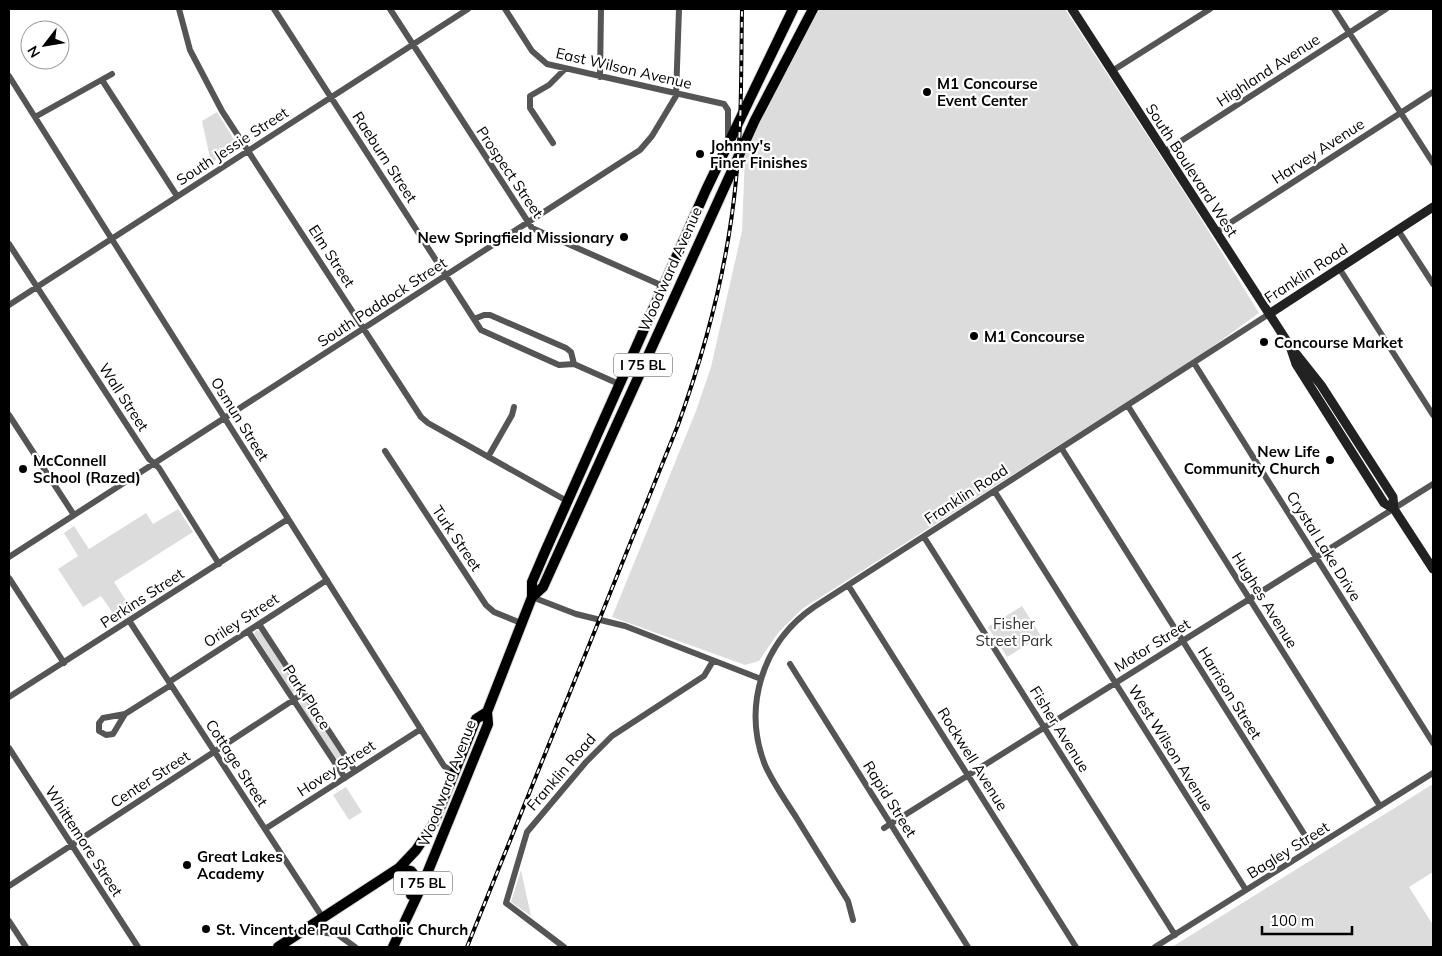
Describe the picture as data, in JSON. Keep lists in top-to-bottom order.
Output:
{
  "streets": {
    "main road": ["Woodward Avenue", "I 75 BL"],
    "street": [
      "East Wilson Avenue",
      "Highland Avenue",
      "South Jessie Street",
      "Harvey Avenue",
      "Raeburn Street",
      "South Boulevard West",
      "Prospect Street",
      "Elm Street",
      "Franklin Road",
      "South Paddock Street",
      "Wall Street",
      "Osmun Street",
      "Turk Street",
      "Crystal Lake Drive",
      "Perkins Street",
      "Hughes Avenue",
      "Oriley Street",
      "Motor Street",
      "Harrison Street",
      "Park Place",
      "Fisher Avenue",
      "West Wilson Avenue",
      "Rockwell Avenue",
      "Cottage Street",
      "Hovey Street",
      "Center Street",
      "Rapid Street",
      "Whittemore Street",
      "Bagley Street"
    ]
  },
  "crossings": [
    ["East Wilson Avenue", "Woodward Avenue"],
    ["East Wilson Avenue", "South Paddock Street"],
    ["Highland Avenue", "South Boulevard West"],
    ["South Jessie Street", "Raeburn Street"],
    ["South Jessie Street", "Prospect Street"],
    ["South Jessie Street", "Elm Street"],
    ["South Jessie Street", "Wall Street"],
    ["South Jessie Street", "Osmun Street"],
    ["Harvey Avenue", "South Boulevard West"],
    ["Raeburn Street", "Woodward Avenue"],
    ["Raeburn Street", "South Paddock Street"],
    ["South Boulevard West", "Franklin Road"],
    ["South Boulevard West", "Motor Street"],
    ["Prospect Street", "Woodward Avenue"],
    ["Prospect Street", "South Paddock Street"],
    ["Elm Street", "Woodward Avenue"],
    ["Elm Street", "South Paddock Street"],
    ["Woodward Avenue", "Osmun Street"],
    ["Woodward Avenue", "Turk Street"],
    ["Woodward Avenue", "Cottage Street"],
    ["Franklin Road", "Crystal Lake Drive"],
    ["Franklin Road", "Hughes Avenue"],
    ["Franklin Road", "Harrison Street"],
    ["Franklin Road", "Fisher Avenue"],
    ["Franklin Road", "West Wilson Avenue"],
    ["Franklin Road", "Rockwell Avenue"],
    ["South Paddock Street", "Wall Street"],
    ["South Paddock Street", "Osmun Street"],
    ["Wall Street", "Perkins Street"],
    ["Osmun Street", "Perkins Street"],
    ["Osmun Street", "Oriley Street"],
    ["Osmun Street", "Hovey Street"],
    ["Crystal Lake Drive", "Motor Street"],
    ["Perkins Street", "Cottage Street"],
    ["Hughes Avenue", "Motor Street"],
    ["Hughes Avenue", "Bagley Street"],
    ["Oriley Street", "Park Place"],
    ["Oriley Street", "Cottage Street"],
    ["Motor Street", "Harrison Street"],
    ["Motor Street", "Fisher Avenue"],
    ["Motor Street", "West Wilson Avenue"],
    ["Motor Street", "Rockwell Avenue"],
    ["Motor Street", "Rapid Street"],
    ["Harrison Street", "Bagley Street"],
    ["Park Place", "Hovey Street"],
    ["Park Place", "Center Street"],
    ["Fisher Avenue", "Bagley Street"],
    ["West Wilson Avenue", "Bagley Street"],
    ["Cottage Street", "Hovey Street"],
    ["Cottage Street", "Center Street"],
    ["Center Street", "Whittemore Street"]
  ],
  "parks": ["Fisher Street Park"],
  "places": [
    "M1 Concourse Event Center",
    "Johnny's Finer Finishes",
    "New Springfield Missionary",
    "M1 Concourse",
    "Concourse Market",
    "New Life Community Church",
    "McConnell School (Razed)",
    "Great Lakes Academy",
    "St. Vincent de Paul Catholic Church"
  ],
  "scale_bar": "100 m",
  "north": "bottom left"
}
